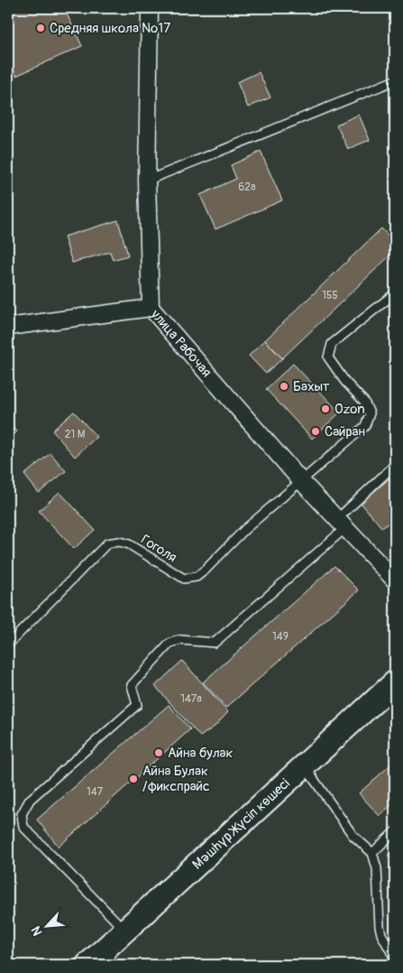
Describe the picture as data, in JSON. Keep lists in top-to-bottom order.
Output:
{
  "streets": {
    "main road": ["Мәшһүр Жүсіп көшесі"],
    "street": ["улица Рабочая"],
    "lane": ["Гоголя"]
  },
  "crossings": [
    ["улица Рабочая", "Гоголя"]
  ],
  "places": [
    "Средняя школа №17",
    "Бахыт",
    "Ozon",
    "Сайран",
    "Айна булак",
    "Айна Булак /фикспрайс"
  ],
  "house_numbers": [
    "62а",
    "155",
    "21 М",
    "149",
    "147а",
    "147"
  ],
  "north": "bottom left"
}
